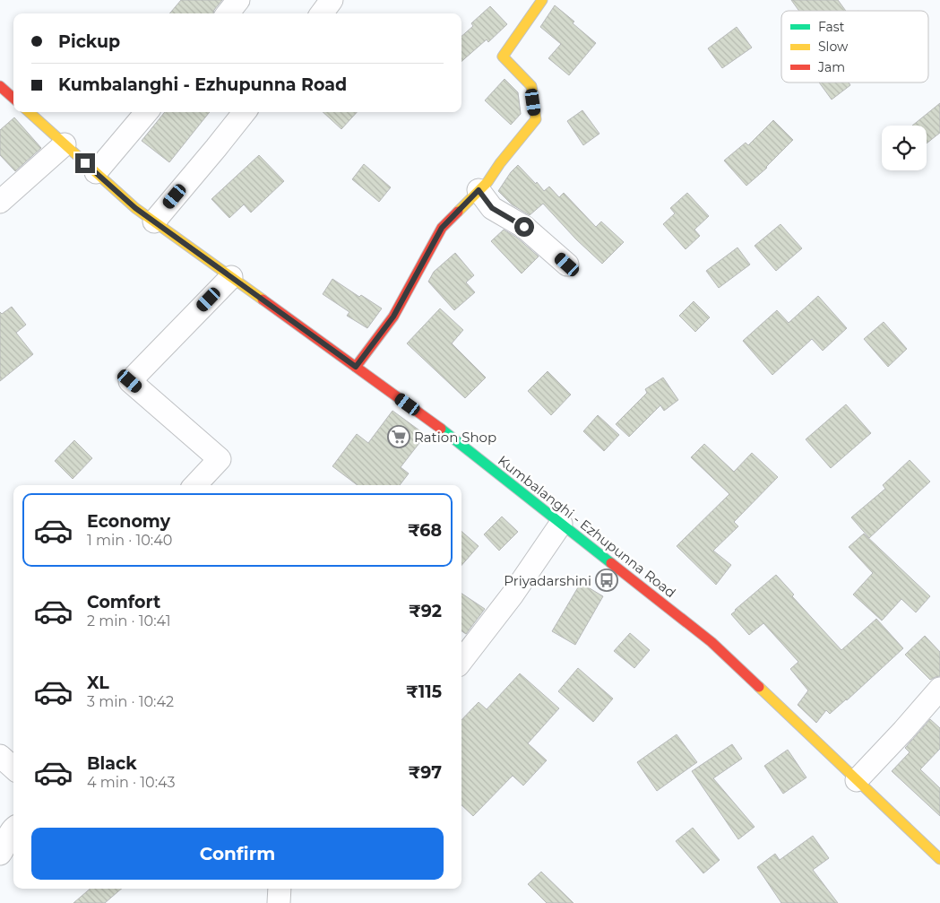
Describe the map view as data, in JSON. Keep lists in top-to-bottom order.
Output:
{
  "streets": {
    "main road": ["Kumbalanghi - Ezhupunna Road"]
  },
  "places": {
    "supermarket": ["Ration Shop"],
    "bus stop": ["Priyadarshini"]
  },
  "legend": ["Fast", "Slow", "Jam"],
  "page": {
    "banner": ["Pickup", "Kumbalanghi - Ezhupunna Road"],
    "list": [
      {
        "name": "Economy",
        "note": "1 min · 10:40",
        "value": "₹68"
      },
      {
        "name": "Comfort",
        "note": "2 min · 10:41",
        "value": "₹92"
      },
      {
        "name": "XL",
        "note": "3 min · 10:42",
        "value": "₹115"
      },
      {
        "name": "Black",
        "note": "4 min · 10:43",
        "value": "₹97"
      }
    ],
    "buttons": "Confirm"
  }
}
